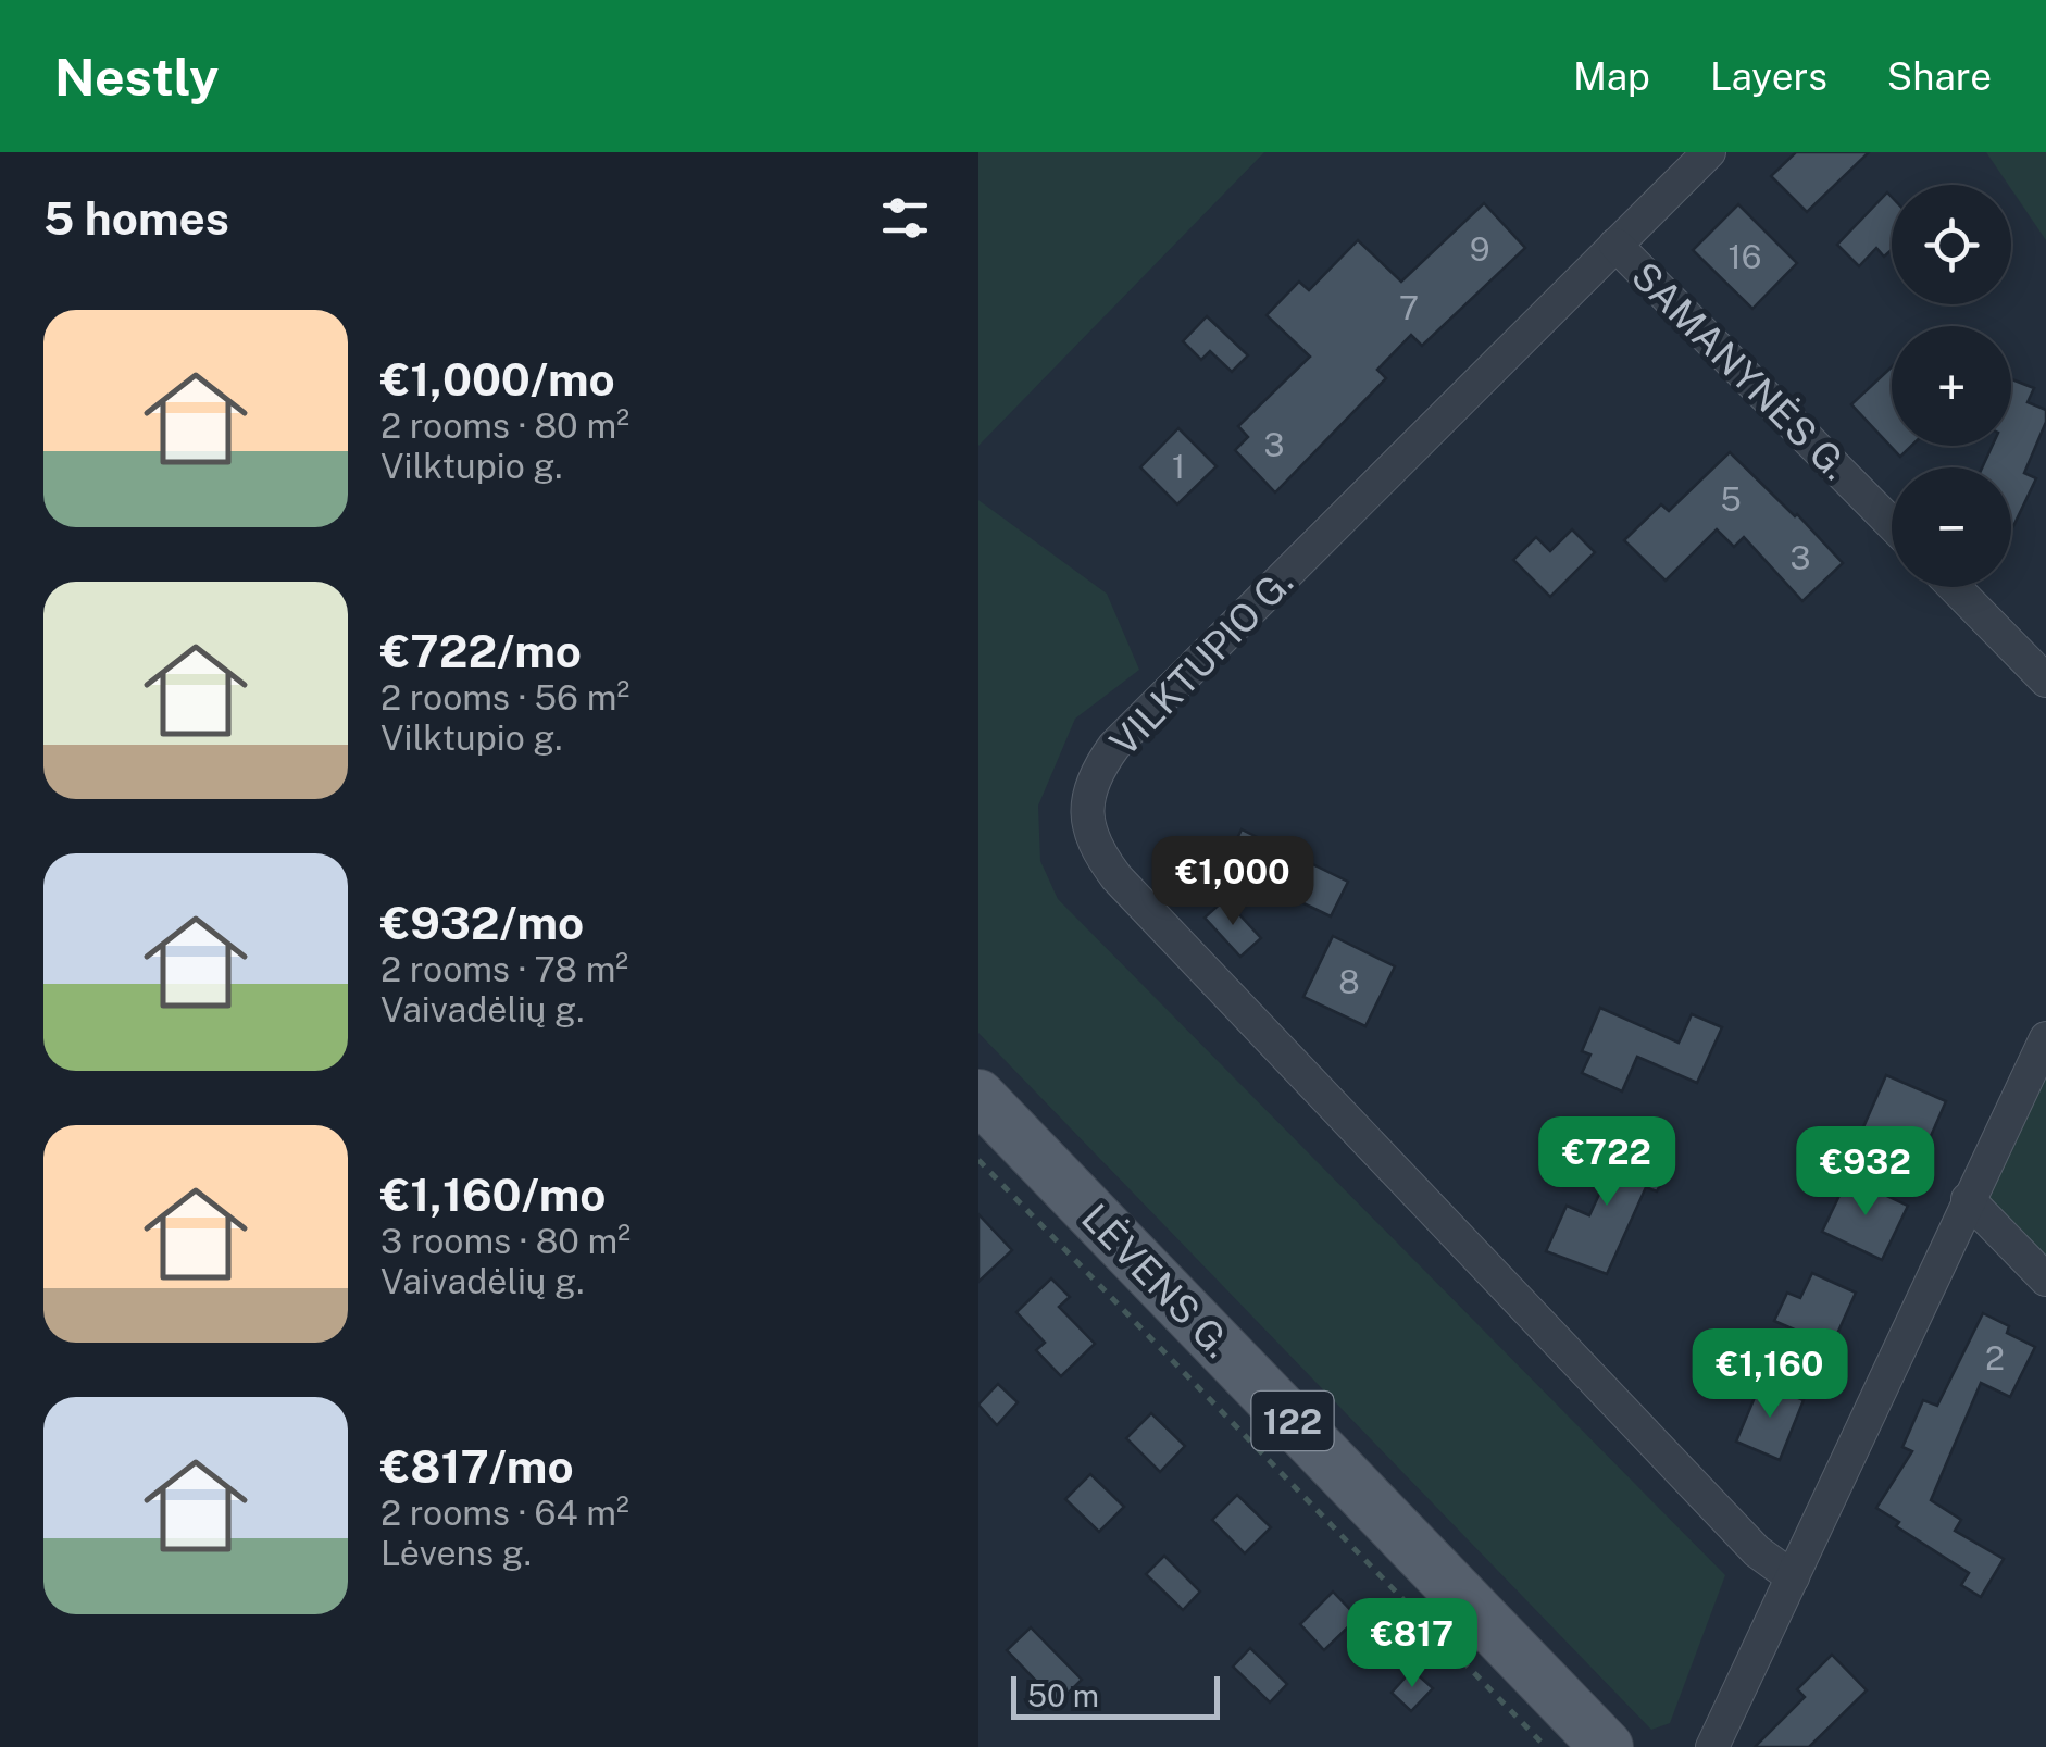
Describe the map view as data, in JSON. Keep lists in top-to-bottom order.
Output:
{
  "streets": {
    "main road": ["LĖVENS G.", "122"],
    "street": ["SAMANYNĖS G.", "VILKTUPIO G."]
  },
  "crossings": [
    ["SAMANYNĖS G.", "VILKTUPIO G."]
  ],
  "house_numbers": [
    "9",
    "16",
    "7",
    "3",
    "1",
    "5",
    "3",
    "8",
    "2"
  ],
  "scale_bar": "50 m",
  "page": {
    "header": "Nestly",
    "nav": ["Map", "Layers", "Share"],
    "heading": "5 homes",
    "map_buttons": ["+", "−"],
    "list": [
      {
        "name": "€1,000/mo",
        "note": "2 rooms · 80 m² · Vilktupio g."
      },
      {
        "name": "€722/mo",
        "note": "2 rooms · 56 m² · Vilktupio g."
      },
      {
        "name": "€932/mo",
        "note": "2 rooms · 78 m² · Vaivadėlių g."
      },
      {
        "name": "€1,160/mo",
        "note": "3 rooms · 80 m² · Vaivadėlių g."
      },
      {
        "name": "€817/mo",
        "note": "2 rooms · 64 m² · Lėvens g."
      }
    ],
    "price": [
      "€1,000",
      "€722",
      "€932",
      "€1,160",
      "€817"
    ],
    "scale": "50 m"
  }
}
